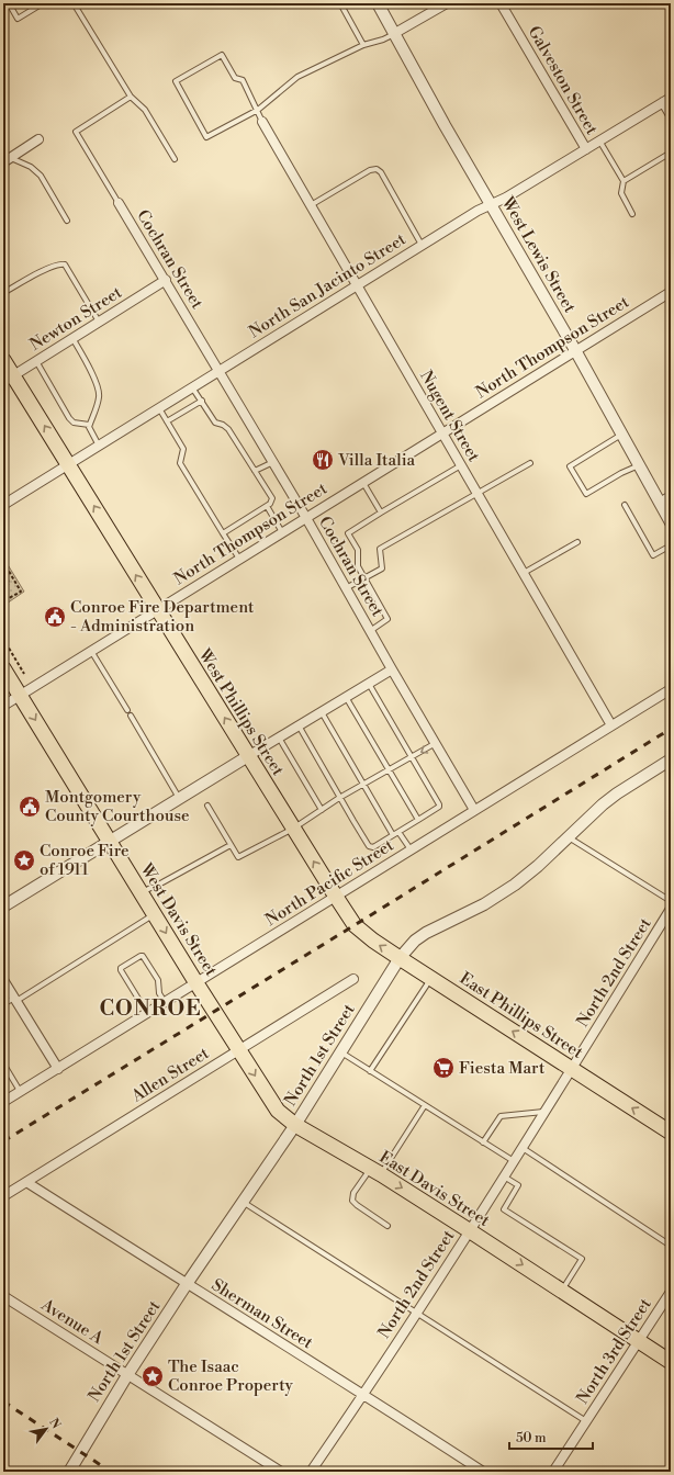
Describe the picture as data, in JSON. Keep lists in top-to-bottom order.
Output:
{
  "streets": {
    "main road": [
      "West Phillips Street",
      "West Davis Street",
      "East Phillips Street",
      "East Davis Street"
    ],
    "street": [
      "Galveston Street",
      "West Lewis Street",
      "Cochran Street",
      "North San Jacinto Street",
      "Newton Street",
      "North Thompson Street",
      "Nugent Street",
      "North Pacific Street",
      "North 2nd Street",
      "North 1st Street",
      "Allen Street",
      "Sherman Street",
      "Avenue A",
      "North 3rd Street"
    ]
  },
  "crossings": [
    ["Galveston Street", "North San Jacinto Street"],
    ["West Lewis Street", "North San Jacinto Street"],
    ["West Lewis Street", "North Thompson Street"],
    ["Cochran Street", "North San Jacinto Street"],
    ["Cochran Street", "Newton Street"],
    ["Cochran Street", "North Thompson Street"],
    ["Cochran Street", "North Pacific Street"],
    ["North San Jacinto Street", "Nugent Street"],
    ["North San Jacinto Street", "West Phillips Street"],
    ["Newton Street", "West Phillips Street"],
    ["North Thompson Street", "Nugent Street"],
    ["North Thompson Street", "West Phillips Street"],
    ["North Thompson Street", "West Davis Street"],
    ["Nugent Street", "North Pacific Street"],
    ["West Phillips Street", "North Pacific Street"],
    ["West Phillips Street", "East Phillips Street"],
    ["North Pacific Street", "West Davis Street"],
    ["West Davis Street", "East Davis Street"],
    ["North 2nd Street", "East Phillips Street"],
    ["North 2nd Street", "East Davis Street"],
    ["North 2nd Street", "Sherman Street"],
    ["East Phillips Street", "North 1st Street"],
    ["North 1st Street", "East Davis Street"],
    ["North 1st Street", "Sherman Street"],
    ["North 1st Street", "Avenue A"],
    ["Allen Street", "East Davis Street"],
    ["Allen Street", "Sherman Street"],
    ["East Davis Street", "North 3rd Street"]
  ],
  "one_way": [
    "West Phillips Street",
    "West Davis Street",
    "East Phillips Street",
    "East Davis Street"
  ],
  "districts": ["CONROE"],
  "places": {
    "restaurant": ["Villa Italia"],
    "public building": ["Conroe Fire Department - Administration", "Montgomery County Courthouse"],
    "place": ["Conroe Fire of 1911", "The Isaac Conroe Property"],
    "supermarket": ["Fiesta Mart"]
  },
  "scale_bar": "50 m",
  "north": "top right"
}
